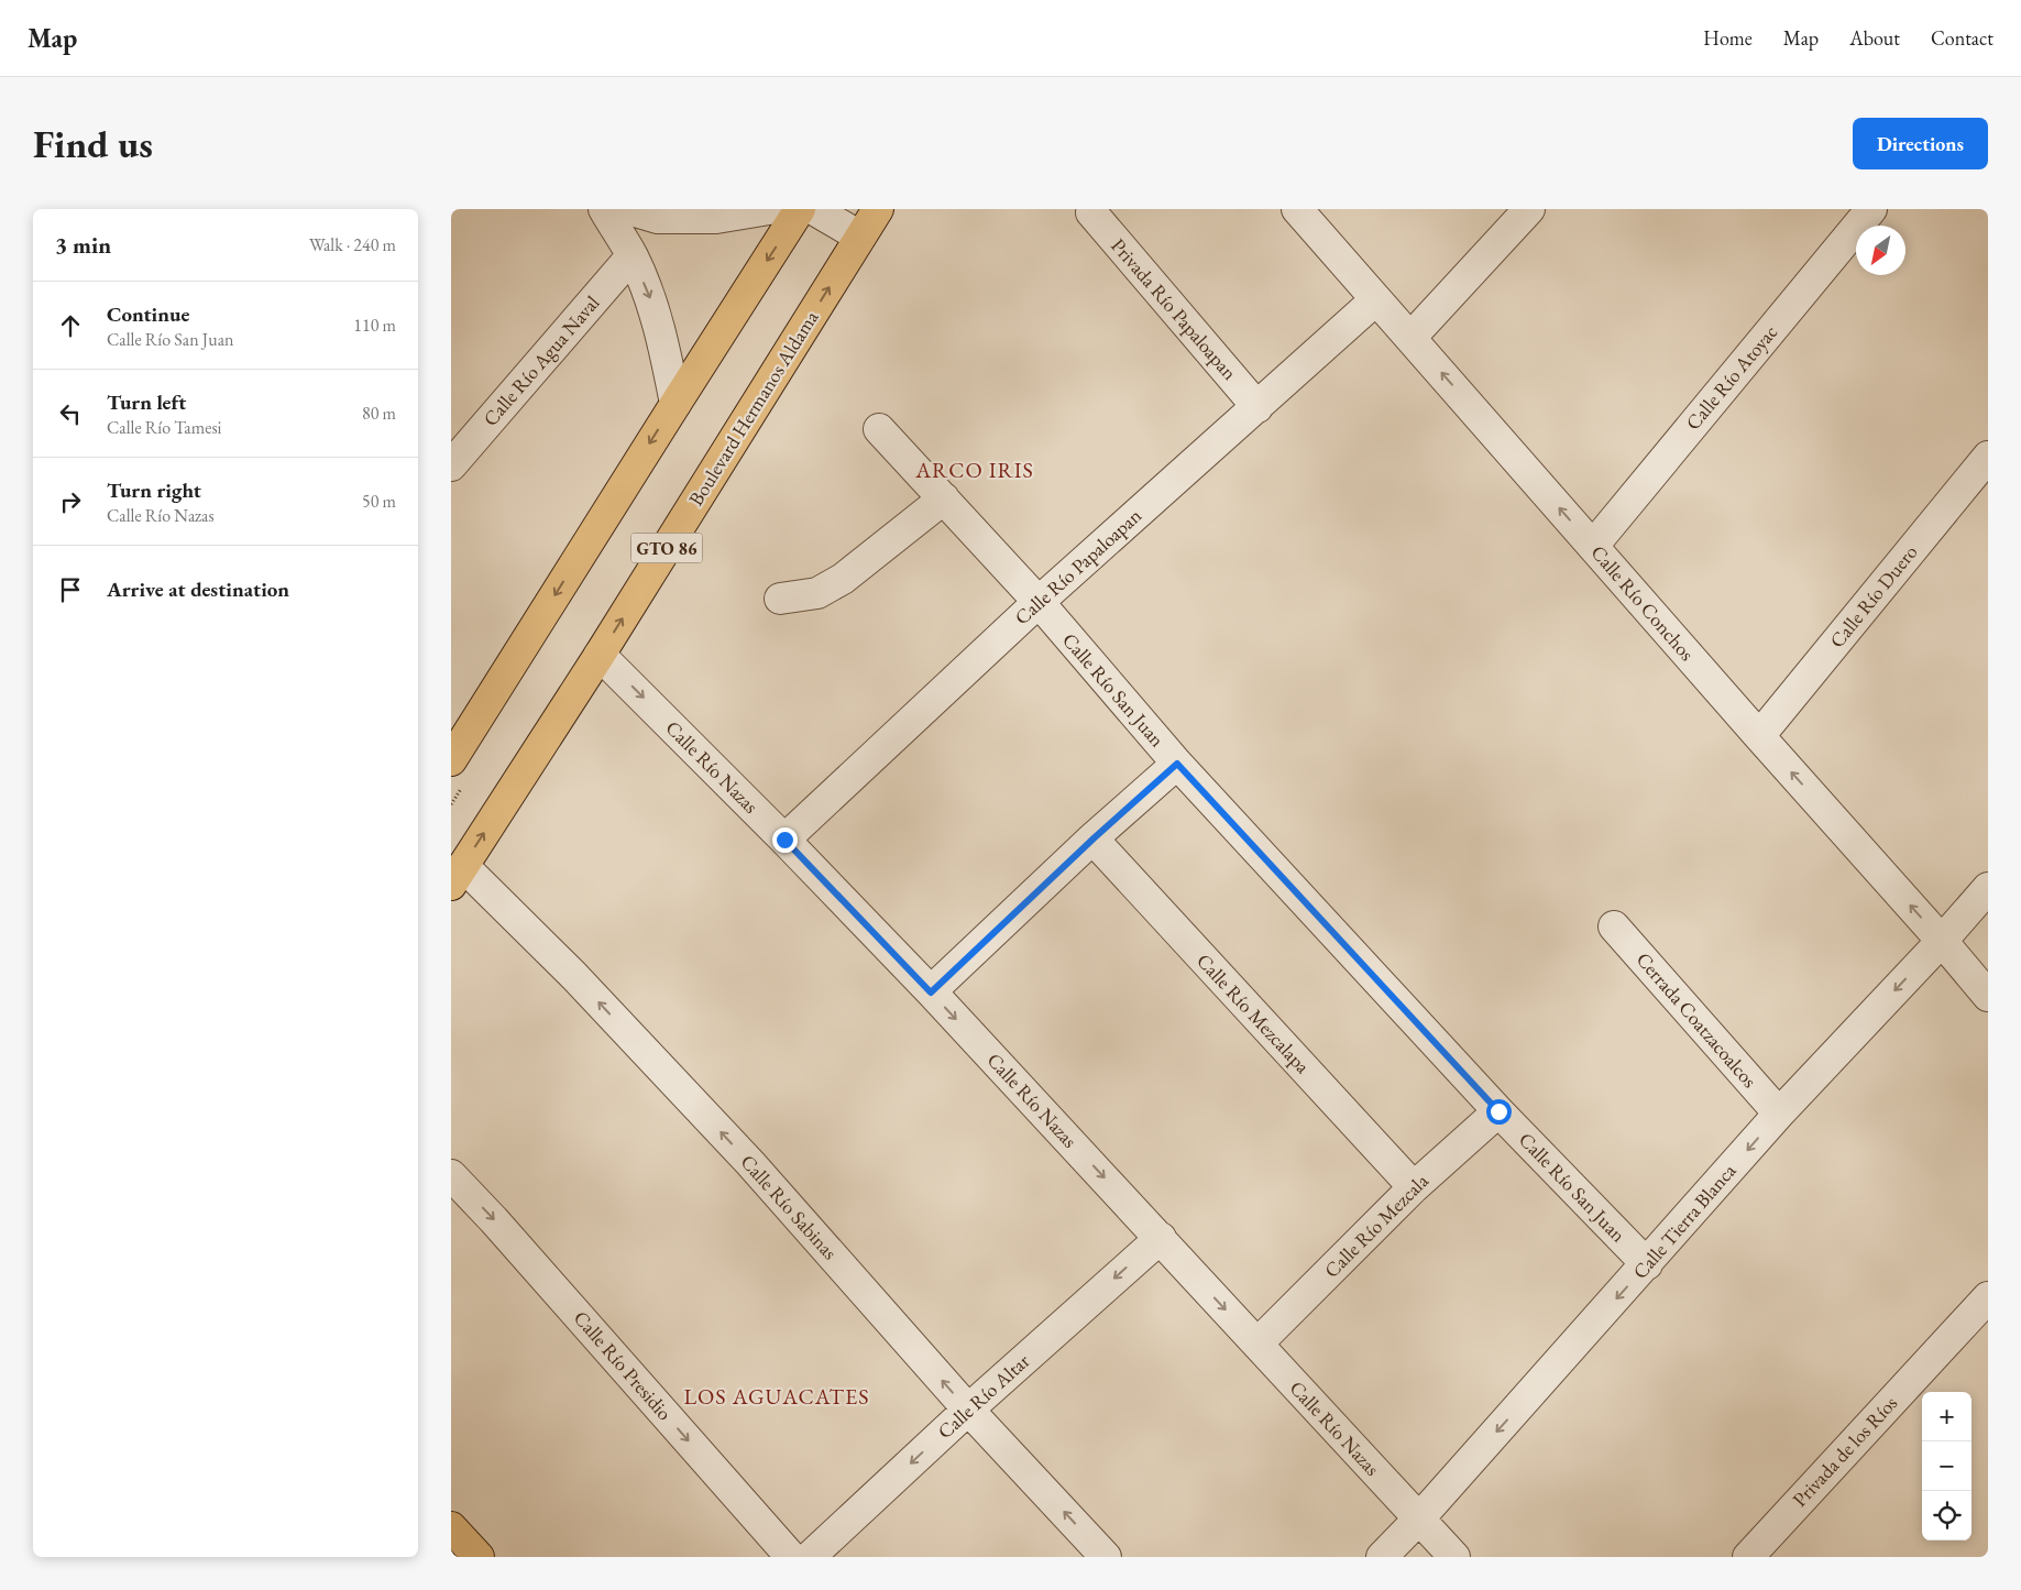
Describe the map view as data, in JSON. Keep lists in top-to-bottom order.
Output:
{
  "streets": {
    "main road": ["Boulevard Hermanos Aldama", "GTO 86"],
    "street": [
      "Privada Río Papaloapan",
      "Calle Río Agua Naval",
      "Calle Río Atoyac",
      "Calle Río Papaloapan",
      "Calle Río Duero",
      "Calle Río Conchos",
      "Calle Río San Juan",
      "Calle Río Nazas",
      "Calle Río Mezcalapa",
      "Cerrada Coatzacoalcos",
      "Calle Río Sabinas",
      "Calle Tierra Blanca",
      "Calle Río Mezcala",
      "Calle Río Presidio",
      "Calle Río Altar",
      "Privada de los Ríos"
    ]
  },
  "crossings": [
    ["Privada Río Papaloapan", "Calle Río Papaloapan"],
    ["Calle Río Atoyac", "Calle Río Conchos"],
    ["Boulevard Hermanos Aldama", "Calle Río Nazas"],
    ["Boulevard Hermanos Aldama", "Calle Río Sabinas"],
    ["Calle Río Papaloapan", "Calle Río Conchos"],
    ["Calle Río Papaloapan", "Calle Río San Juan"],
    ["Calle Río Papaloapan", "Calle Río Nazas"],
    ["Calle Río Duero", "Calle Río Conchos"],
    ["Calle Río Conchos", "Calle Tierra Blanca"],
    ["Calle Río San Juan", "Calle Tierra Blanca"],
    ["Calle Río San Juan", "Calle Río Mezcala"],
    ["Calle Río Nazas", "Calle Tierra Blanca"],
    ["Calle Río Nazas", "Calle Río Mezcala"],
    ["Calle Río Nazas", "Calle Río Altar"],
    ["Calle Río Mezcalapa", "Calle Río Mezcala"],
    ["Cerrada Coatzacoalcos", "Calle Tierra Blanca"],
    ["Calle Río Sabinas", "Calle Río Altar"]
  ],
  "one_way": [
    "Calle Río Conchos",
    "Calle Río Nazas",
    "Calle Río Sabinas",
    "Calle Tierra Blanca",
    "Calle Río Presidio",
    "Calle Río Altar"
  ],
  "districts": ["ARCO IRIS", "LOS AGUACATES"],
  "north": "bottom left",
  "page": {
    "header": "Map",
    "nav": [
      "Home",
      "Map",
      "About",
      "Contact"
    ],
    "buttons": "Directions",
    "title": "Find us",
    "heading": ["3 min", "Walk · 240 m"],
    "list": [
      ["Continue", "Calle Río San Juan", "110 m"],
      ["Turn left", "Calle Río Tamesi", "80 m"],
      ["Turn right", "Calle Río Nazas", "50 m"],
      "Arrive at destination"
    ],
    "map_buttons": ["+", "−"]
  }
}
